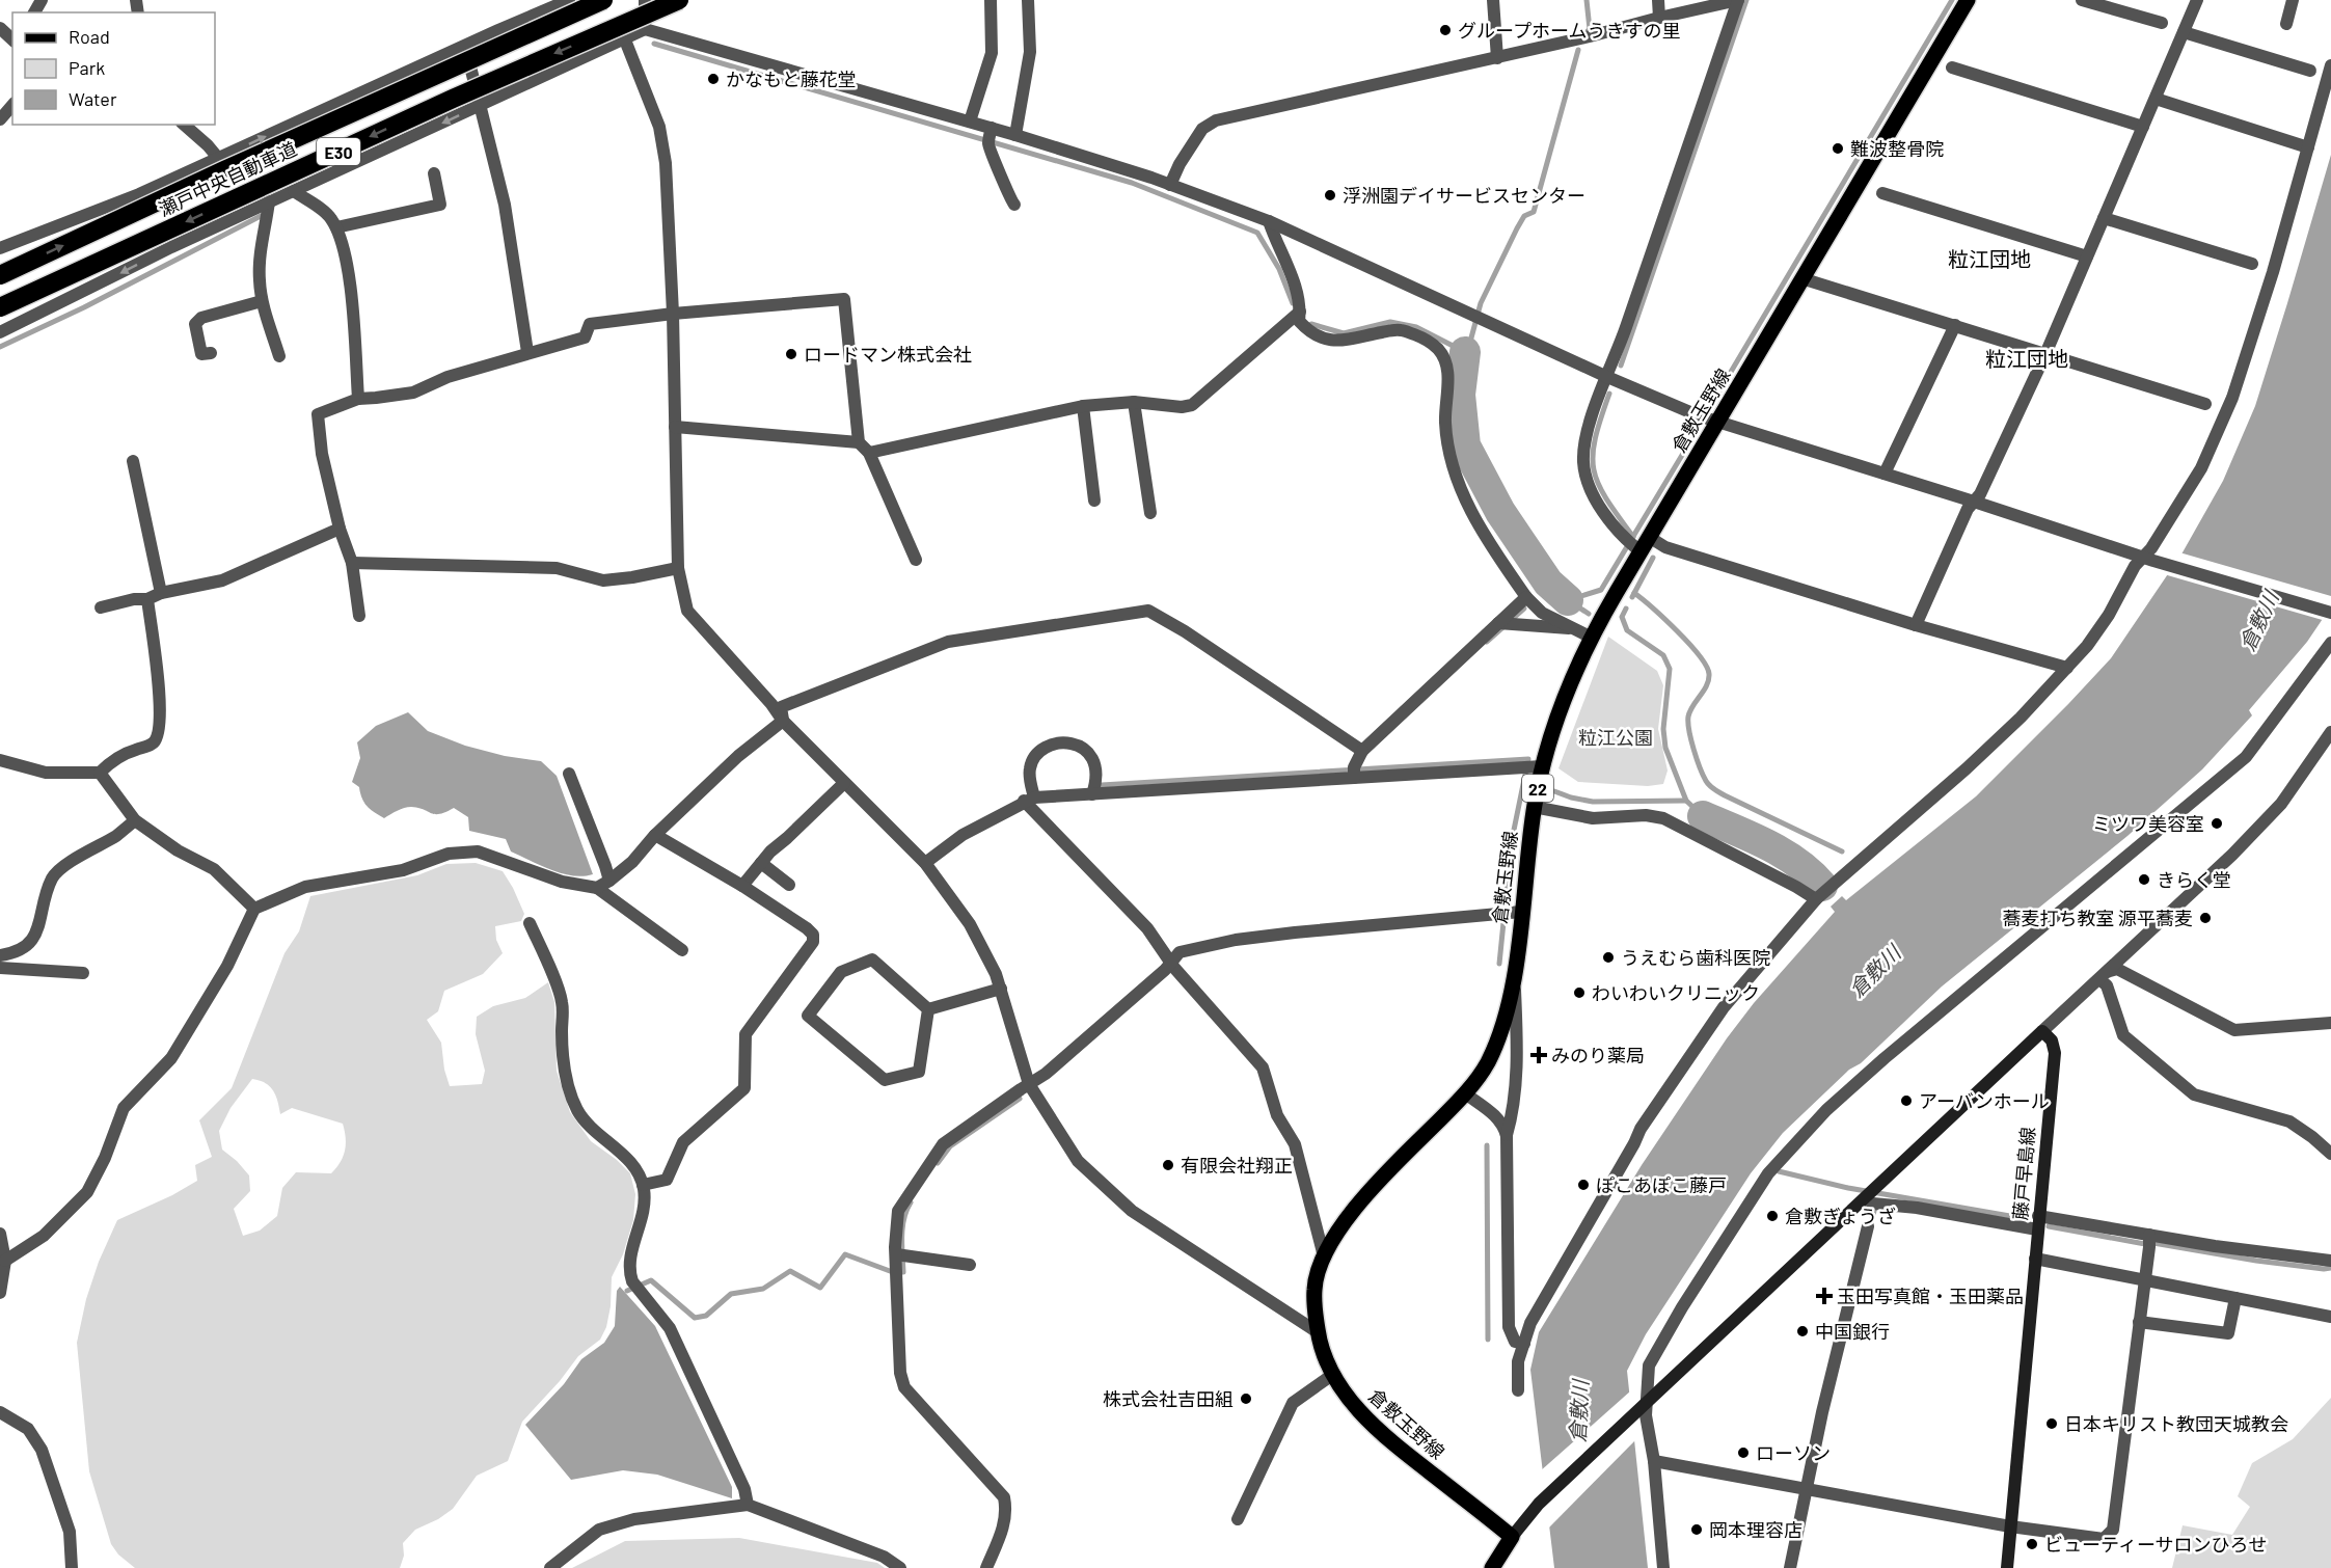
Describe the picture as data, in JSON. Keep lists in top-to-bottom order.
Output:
{
  "streets": {
    "highway": ["E30", "瀬戸中央自動車道"],
    "main road": ["倉敷玉野線", "22", "藤戸早島線"]
  },
  "districts": ["粒江団地", "粒江団地"],
  "water": ["倉敷川"],
  "parks": ["粒江公園"],
  "places": {
    "other": [
      "グループホームうきすの里",
      "かなもと藤花堂",
      "難波整骨院",
      "浮洲園デイサービスセンター",
      "ロードマン株式会社",
      "ミツワ美容室",
      "きらく堂",
      "蕎麦打ち教室 源平蕎麦",
      "うえむら歯科医院",
      "わいわいクリニック",
      "アーバンホール",
      "有限会社翔正",
      "ぽこあぽこ藤戸",
      "倉敷ぎょうざ",
      "中国銀行",
      "株式会社吉田組",
      "日本キリスト教団天城教会",
      "ローソン",
      "岡本理容店",
      "ビューティーサロンひろせ"
    ],
    "health": ["みのり薬局", "玉田写真館・玉田薬品"]
  },
  "legend": ["Road", "Park", "Water"]
}
